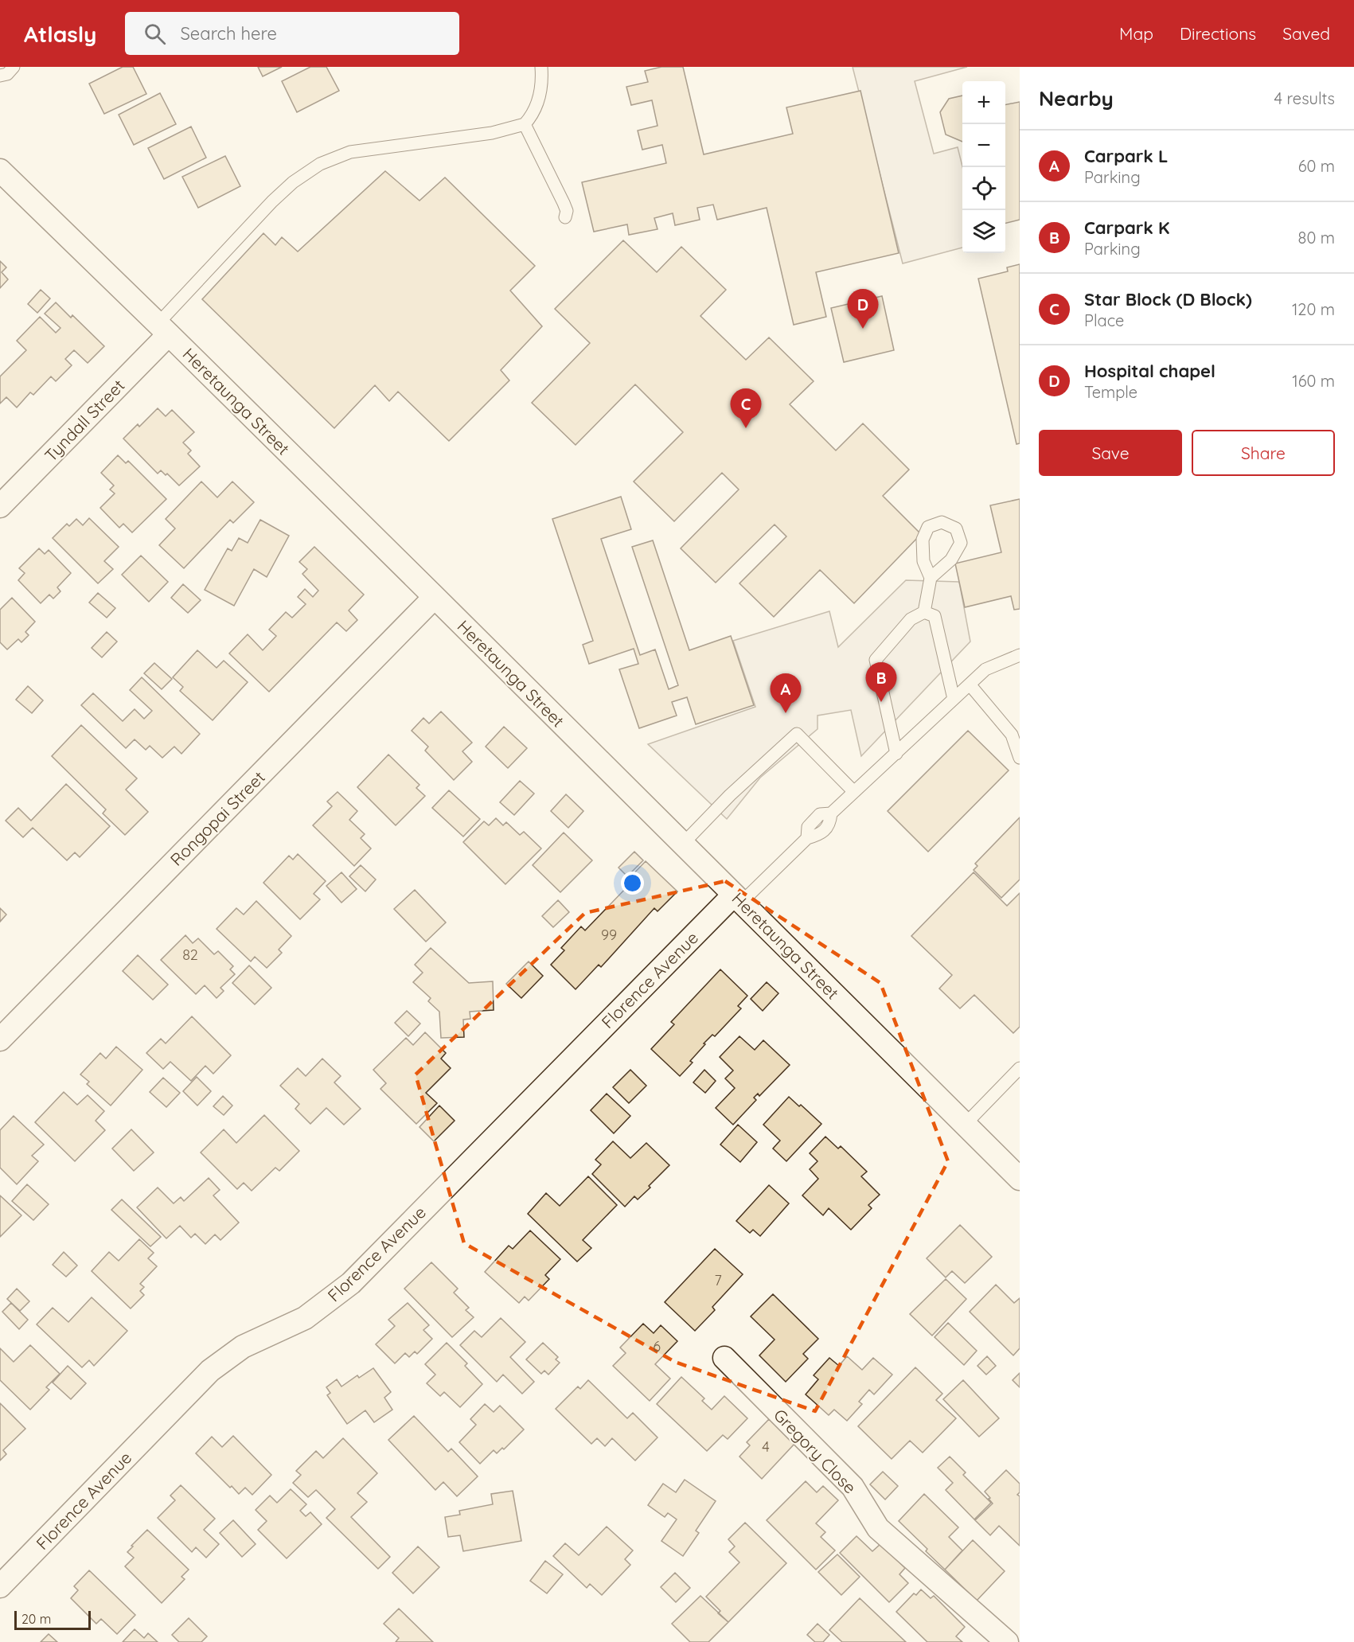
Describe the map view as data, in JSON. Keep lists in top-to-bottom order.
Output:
{
  "streets": {
    "street": [
      "Heretaunga Street",
      "Tyndall Street",
      "Rongopai Street",
      "Florence Avenue",
      "Gregory Close"
    ]
  },
  "crossings": [
    ["Heretaunga Street", "Tyndall Street"],
    ["Heretaunga Street", "Rongopai Street"],
    ["Heretaunga Street", "Florence Avenue"]
  ],
  "house_numbers": [
    "99",
    "82",
    "7",
    "6",
    "4"
  ],
  "scale_bar": "20 m",
  "page": {
    "header": "Atlasly",
    "search": "Search here",
    "nav": ["Map", "Directions", "Saved"],
    "heading": ["Nearby", "4 results"],
    "map_buttons": ["+", "−"],
    "list": [
      {
        "mark": "A",
        "name": "Carpark L",
        "note": "Parking",
        "value": "60 m"
      },
      {
        "mark": "B",
        "name": "Carpark K",
        "note": "Parking",
        "value": "80 m"
      },
      {
        "mark": "C",
        "name": "Star Block (D Block)",
        "note": "Place",
        "value": "120 m"
      },
      {
        "mark": "D",
        "name": "Hospital chapel",
        "note": "Temple",
        "value": "160 m"
      }
    ],
    "pins": [
      "D",
      "C",
      "B",
      "A"
    ],
    "buttons": ["Save", "Share"],
    "scale": "20 m"
  }
}
